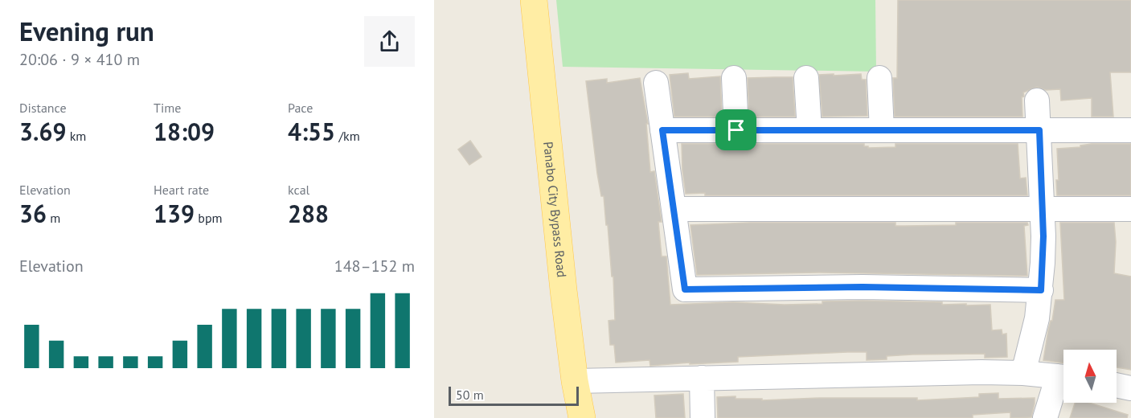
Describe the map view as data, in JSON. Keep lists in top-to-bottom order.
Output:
{
  "streets": {
    "main road": ["Panabo City Bypass Road"]
  },
  "scale_bar": "50 m",
  "north": "top",
  "page": {
    "heading": ["Evening run", "20:06 · 9 × 410 m"],
    "stats": [
      ["Distance", "3.69 km"],
      ["Time", "18:09"],
      ["Pace", "4:55 /km"],
      ["Elevation", "36 m"],
      ["Heart rate", "139 bpm"],
      ["kcal", "288"]
    ],
    "chart": ["Elevation", "148–152 m"],
    "scale": "50 m"
  }
}
